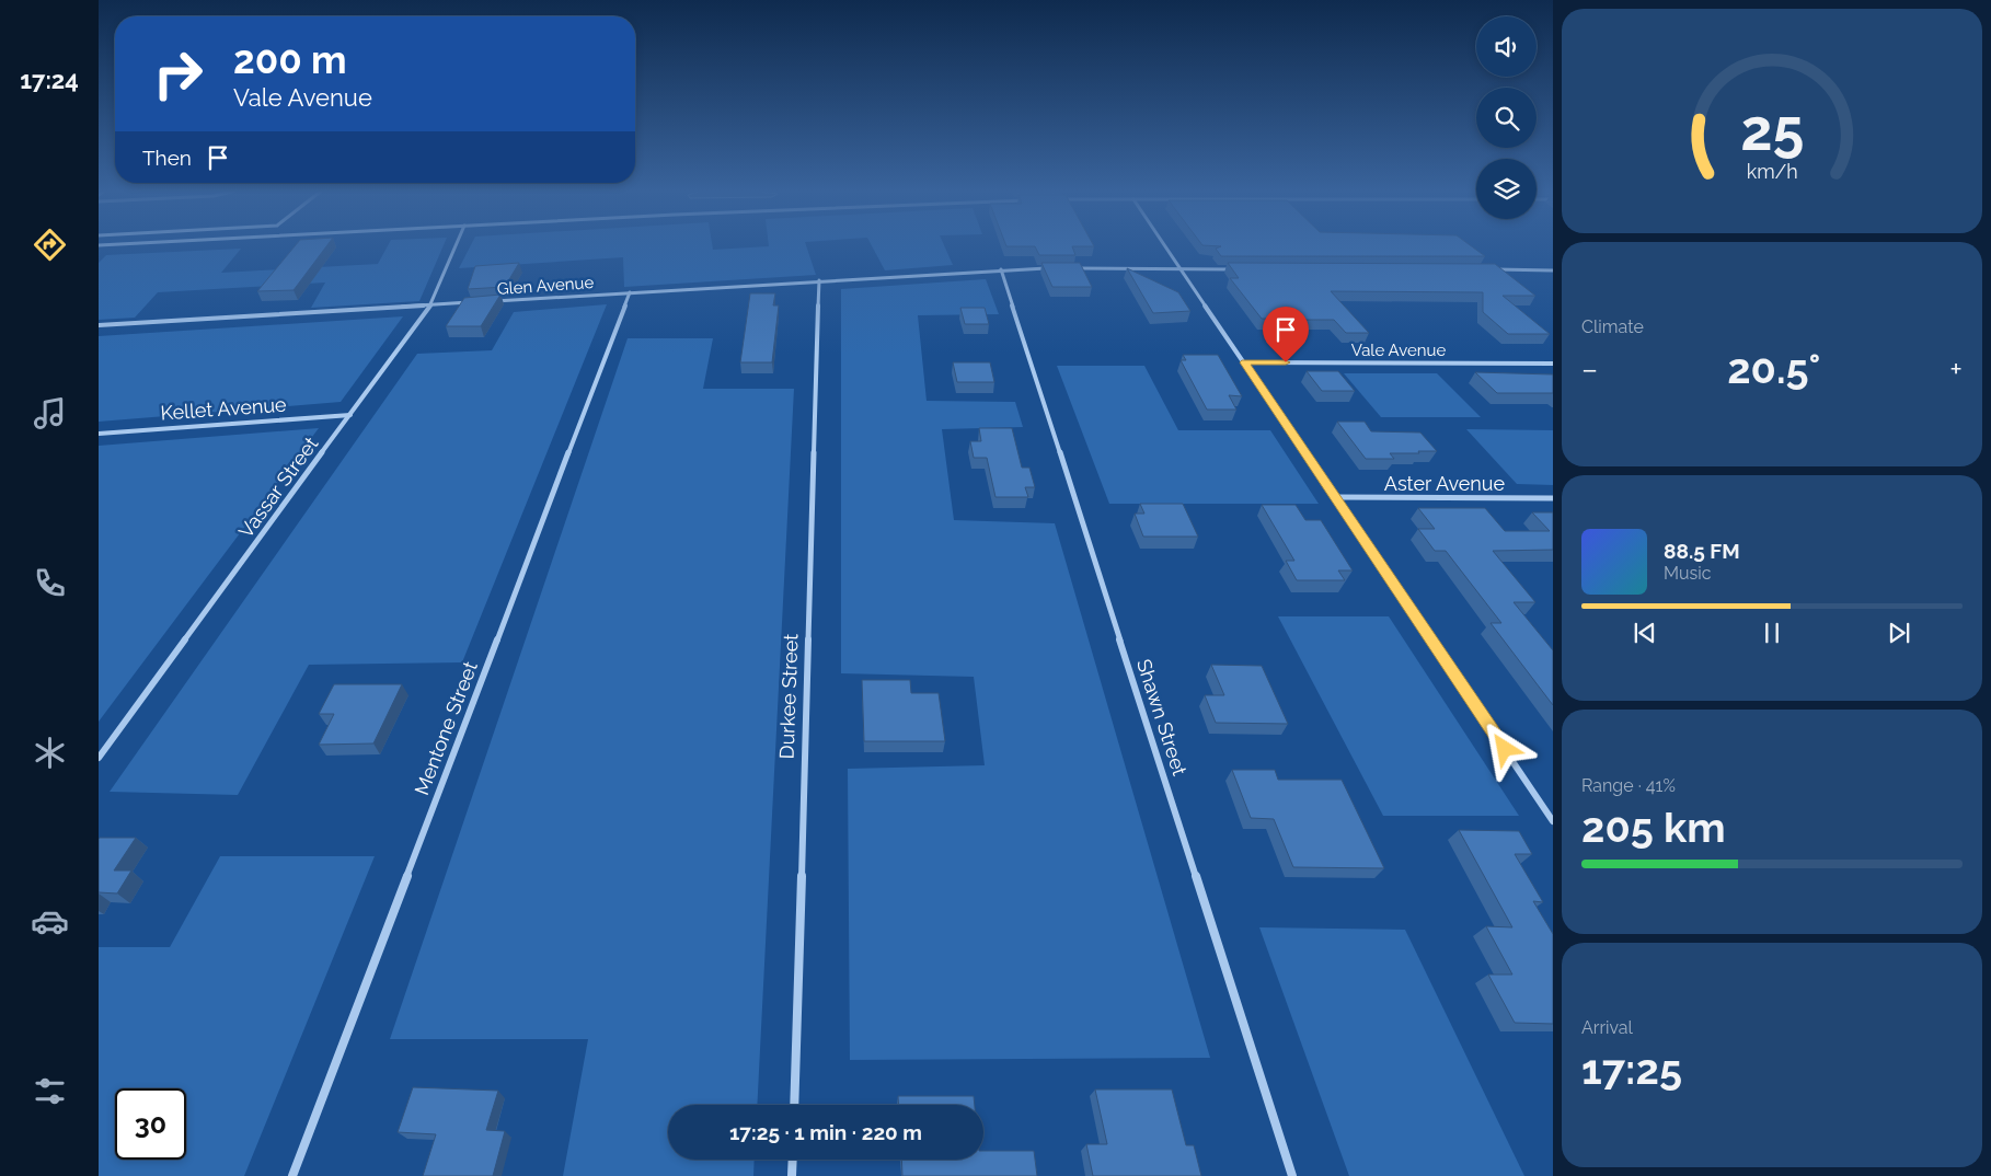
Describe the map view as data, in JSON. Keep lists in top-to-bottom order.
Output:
{
  "streets": {
    "street": [
      "Glen Avenue",
      "Vale Avenue",
      "Kellet Avenue",
      "Aster Avenue",
      "Vassar Street",
      "Durkee Street",
      "Shawn Street",
      "Mentone Street"
    ]
  },
  "crossings": [
    ["Glen Avenue", "Vassar Street"],
    ["Glen Avenue", "Durkee Street"],
    ["Glen Avenue", "Shawn Street"],
    ["Glen Avenue", "Mentone Street"],
    ["Kellet Avenue", "Vassar Street"]
  ],
  "page": {
    "tabs": "17:24",
    "turn": ["200 m", "Vale Avenue"],
    "then": "Then",
    "tile": [
      "Climate",
      ["Range · 41%", "205 km"],
      ["Arrival", "17:25"]
    ],
    "heat": ["−", "20.5°", "+"],
    "song": ["88.5 FM", "Music"],
    "limit": "30",
    "trip": "17:25 · 1 min · 220 m",
    "gauge": ["25", "km/h"]
  }
}
